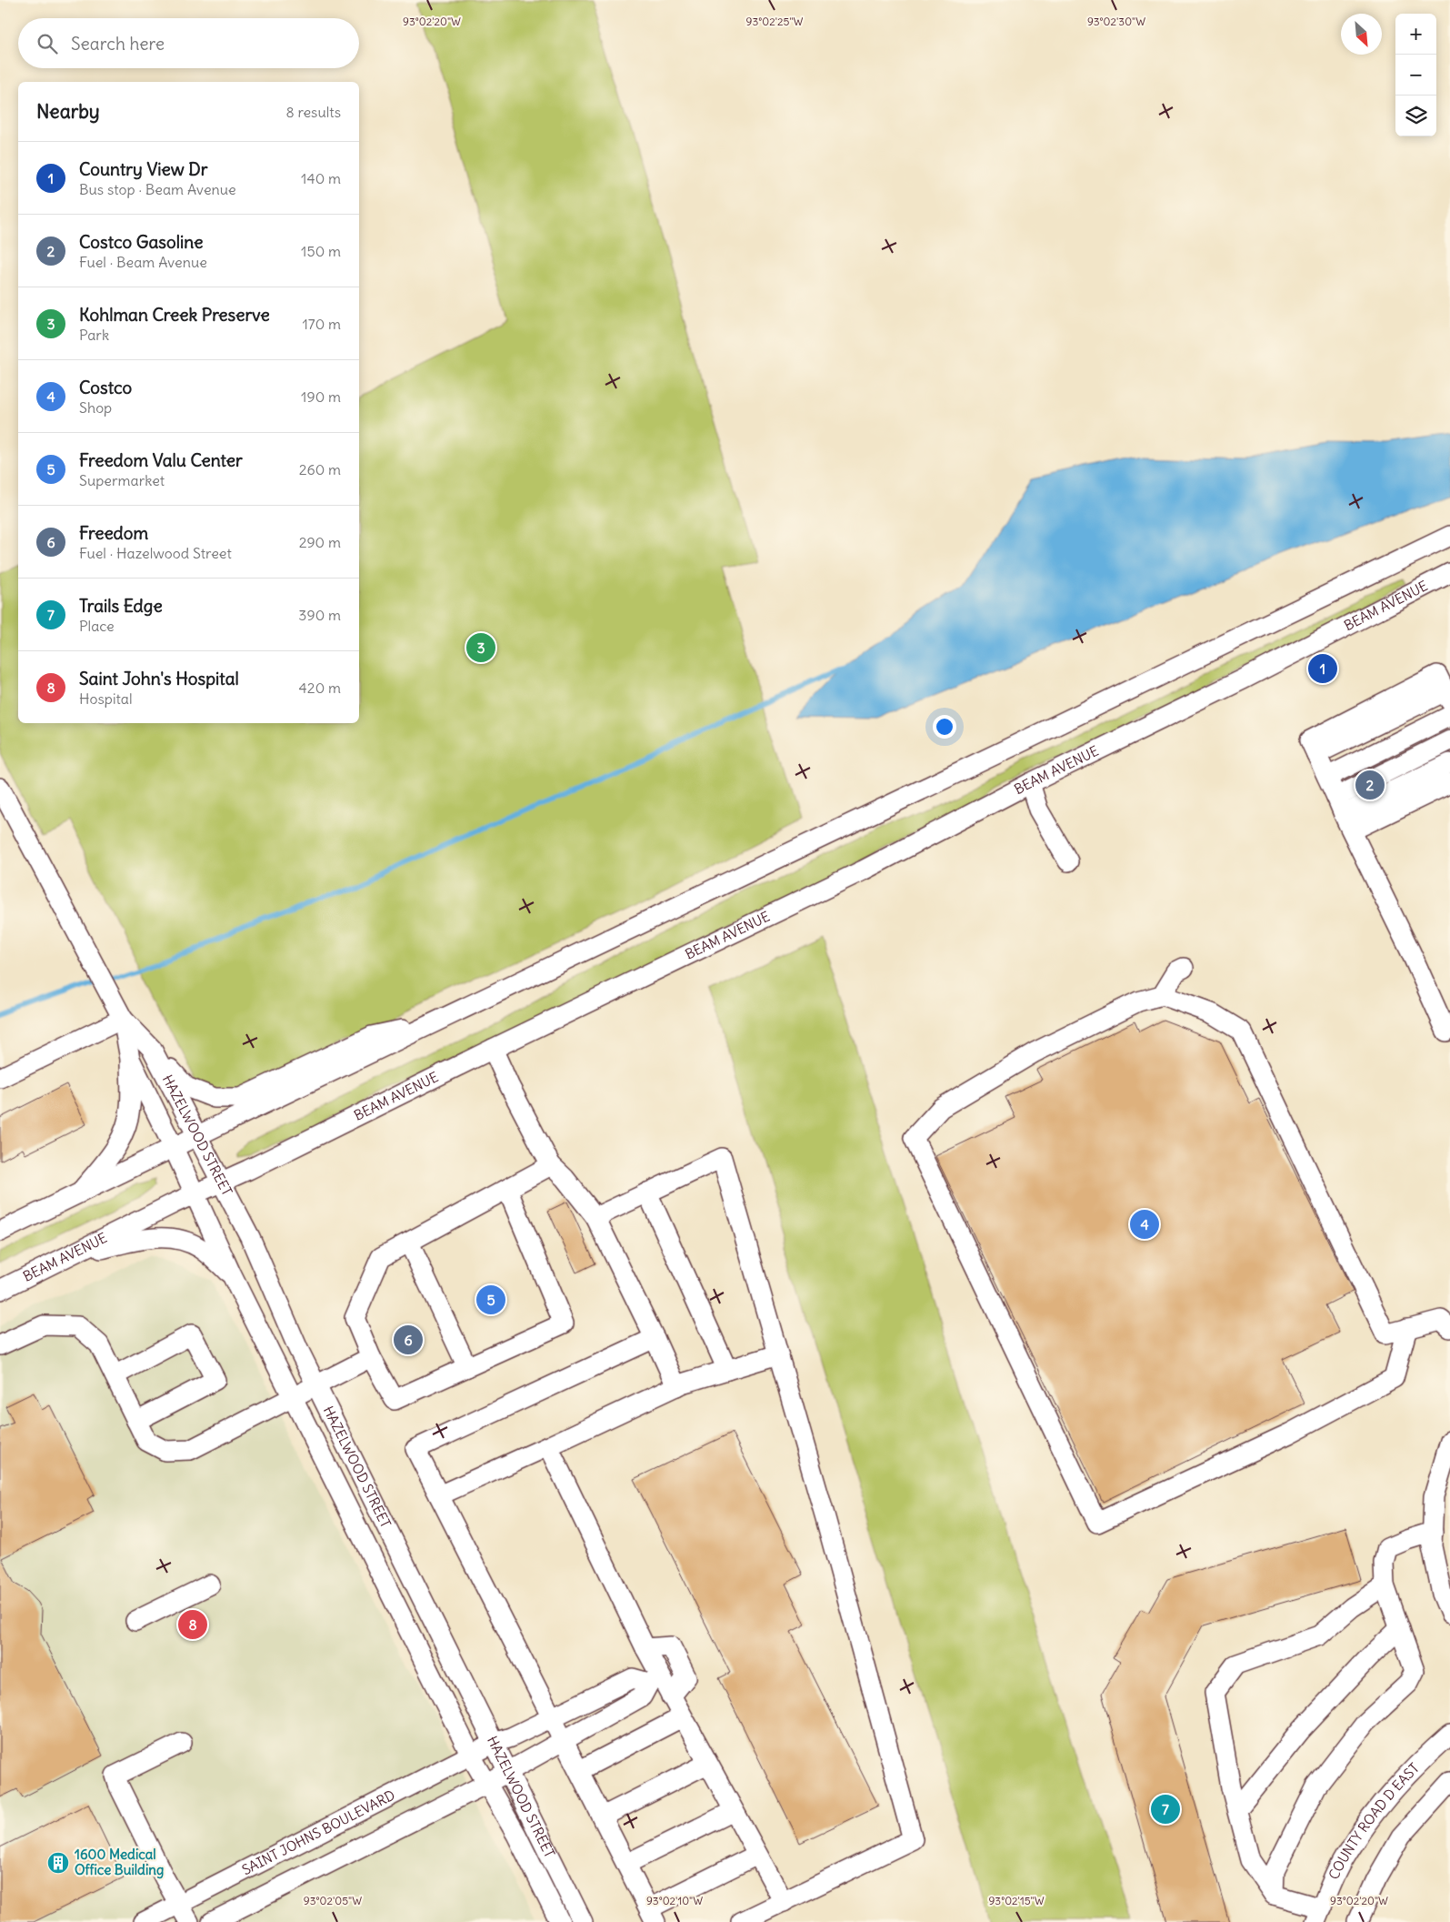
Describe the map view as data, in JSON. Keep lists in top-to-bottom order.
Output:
{
  "streets": {
    "street": [
      "BEAM AVENUE",
      "HAZELWOOD STREET",
      "COUNTY ROAD D EAST",
      "SAINT JOHNS BOULEVARD"
    ]
  },
  "crossings": [
    ["BEAM AVENUE", "HAZELWOOD STREET"],
    ["HAZELWOOD STREET", "SAINT JOHNS BOULEVARD"]
  ],
  "places": {
    "building": ["1600 Medical Office Building"]
  },
  "north": "bottom right",
  "page": {
    "map_buttons": ["+", "−"],
    "search": "Search here",
    "heading": ["Nearby", "8 results"],
    "list": [
      {
        "mark": "1",
        "name": "Country View Dr",
        "note": "Bus stop · Beam Avenue",
        "value": "140 m"
      },
      {
        "mark": "2",
        "name": "Costco Gasoline",
        "note": "Fuel · Beam Avenue",
        "value": "150 m"
      },
      {
        "mark": "3",
        "name": "Kohlman Creek Preserve",
        "note": "Park",
        "value": "170 m"
      },
      {
        "mark": "4",
        "name": "Costco",
        "note": "Shop",
        "value": "190 m"
      },
      {
        "mark": "5",
        "name": "Freedom Valu Center",
        "note": "Supermarket",
        "value": "260 m"
      },
      {
        "mark": "6",
        "name": "Freedom",
        "note": "Fuel · Hazelwood Street",
        "value": "290 m"
      },
      {
        "mark": "7",
        "name": "Trails Edge",
        "note": "Place",
        "value": "390 m"
      },
      {
        "mark": "8",
        "name": "Saint John's Hospital",
        "note": "Hospital",
        "value": "420 m"
      }
    ],
    "pins": [
      "3",
      "1",
      "2",
      "4",
      "5",
      "6",
      "8",
      "7"
    ]
  },
  "coordinates": [
    "93°02'25\"W",
    "93°02'30\"W",
    "93°02'20\"W",
    "93°02'05\"W",
    "93°02'10\"W",
    "93°02'15\"W"
  ]
}
